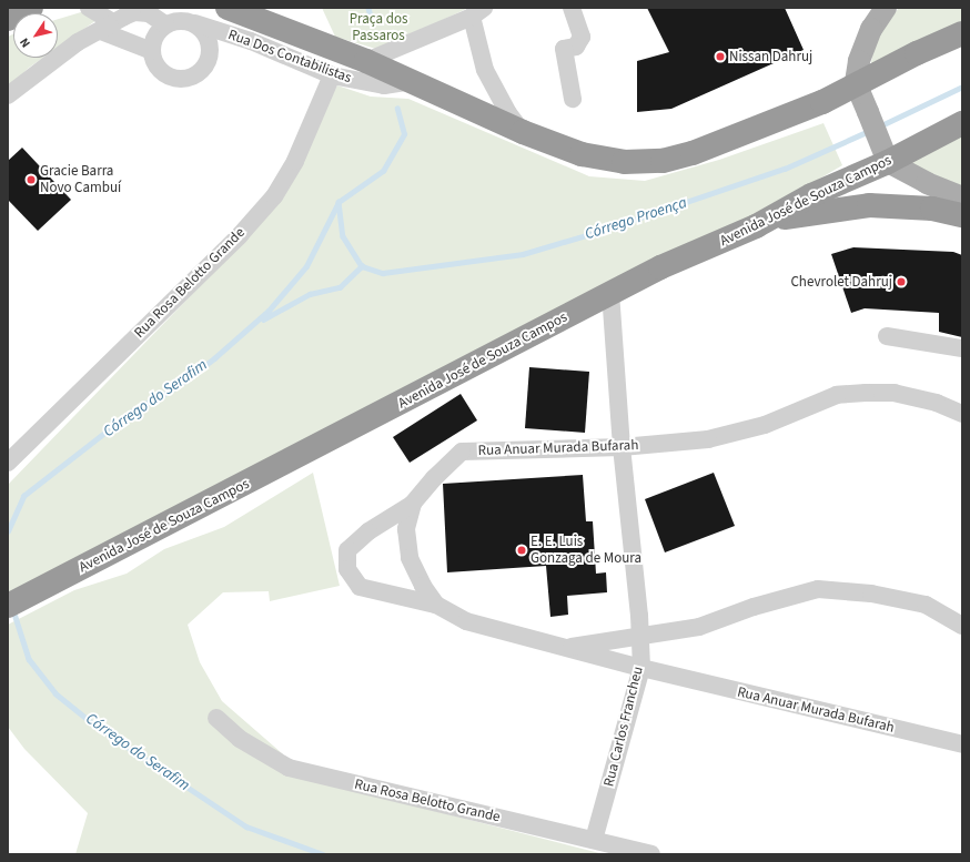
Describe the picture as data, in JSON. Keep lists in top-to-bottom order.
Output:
{
  "streets": {
    "highway": ["Avenida José de Souza Campos"],
    "street": [
      "Rua Dos Contabilistas",
      "Rua Rosa Belotto Grande",
      "Rua Anuar Murada Bufarah",
      "Rua Carlos Francheu"
    ]
  },
  "crossings": [
    ["Rua Dos Contabilistas", "Rua Rosa Belotto Grande"],
    ["Avenida José de Souza Campos", "Rua Carlos Francheu"],
    ["Rua Rosa Belotto Grande", "Rua Carlos Francheu"],
    ["Rua Anuar Murada Bufarah", "Rua Carlos Francheu"]
  ],
  "water": ["Córrego Proença", "Córrego do Serafim"],
  "parks": ["Praça dos Passaros"],
  "places": [
    "Nissan Dahruj",
    "Gracie Barra Novo Cambuí",
    "Chevrolet Dahruj",
    "E. E. Luis Gonzaga de Moura"
  ],
  "north": "bottom left"
}
